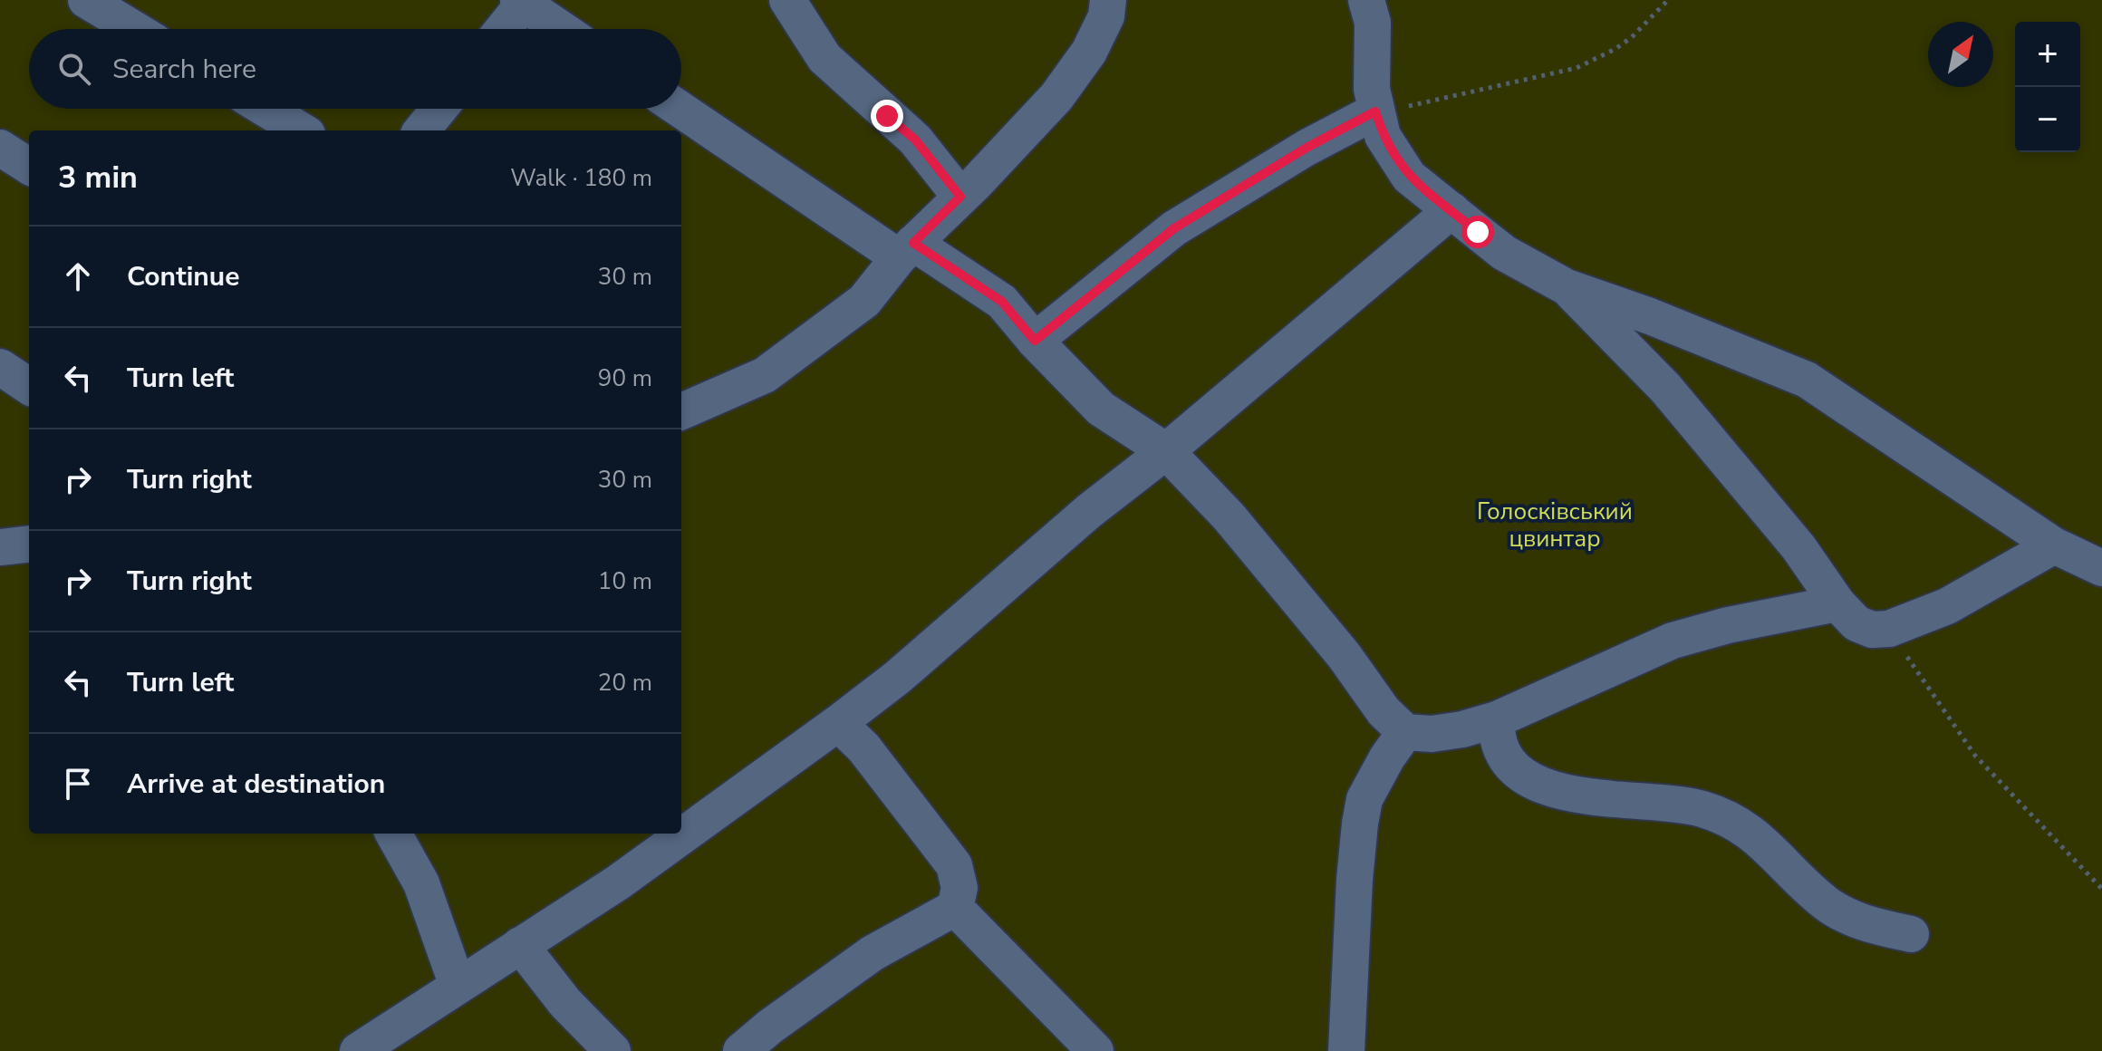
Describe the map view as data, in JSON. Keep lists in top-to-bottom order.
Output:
{
  "parks": ["Голосківський цвинтар"],
  "north": "top right",
  "page": {
    "map_buttons": ["+", "−"],
    "search": "Search here",
    "heading": ["3 min", "Walk · 180 m"],
    "list": [
      ["Continue", "30 m"],
      ["Turn left", "90 m"],
      ["Turn right", "30 m"],
      ["Turn right", "10 m"],
      ["Turn left", "20 m"],
      "Arrive at destination"
    ]
  }
}
